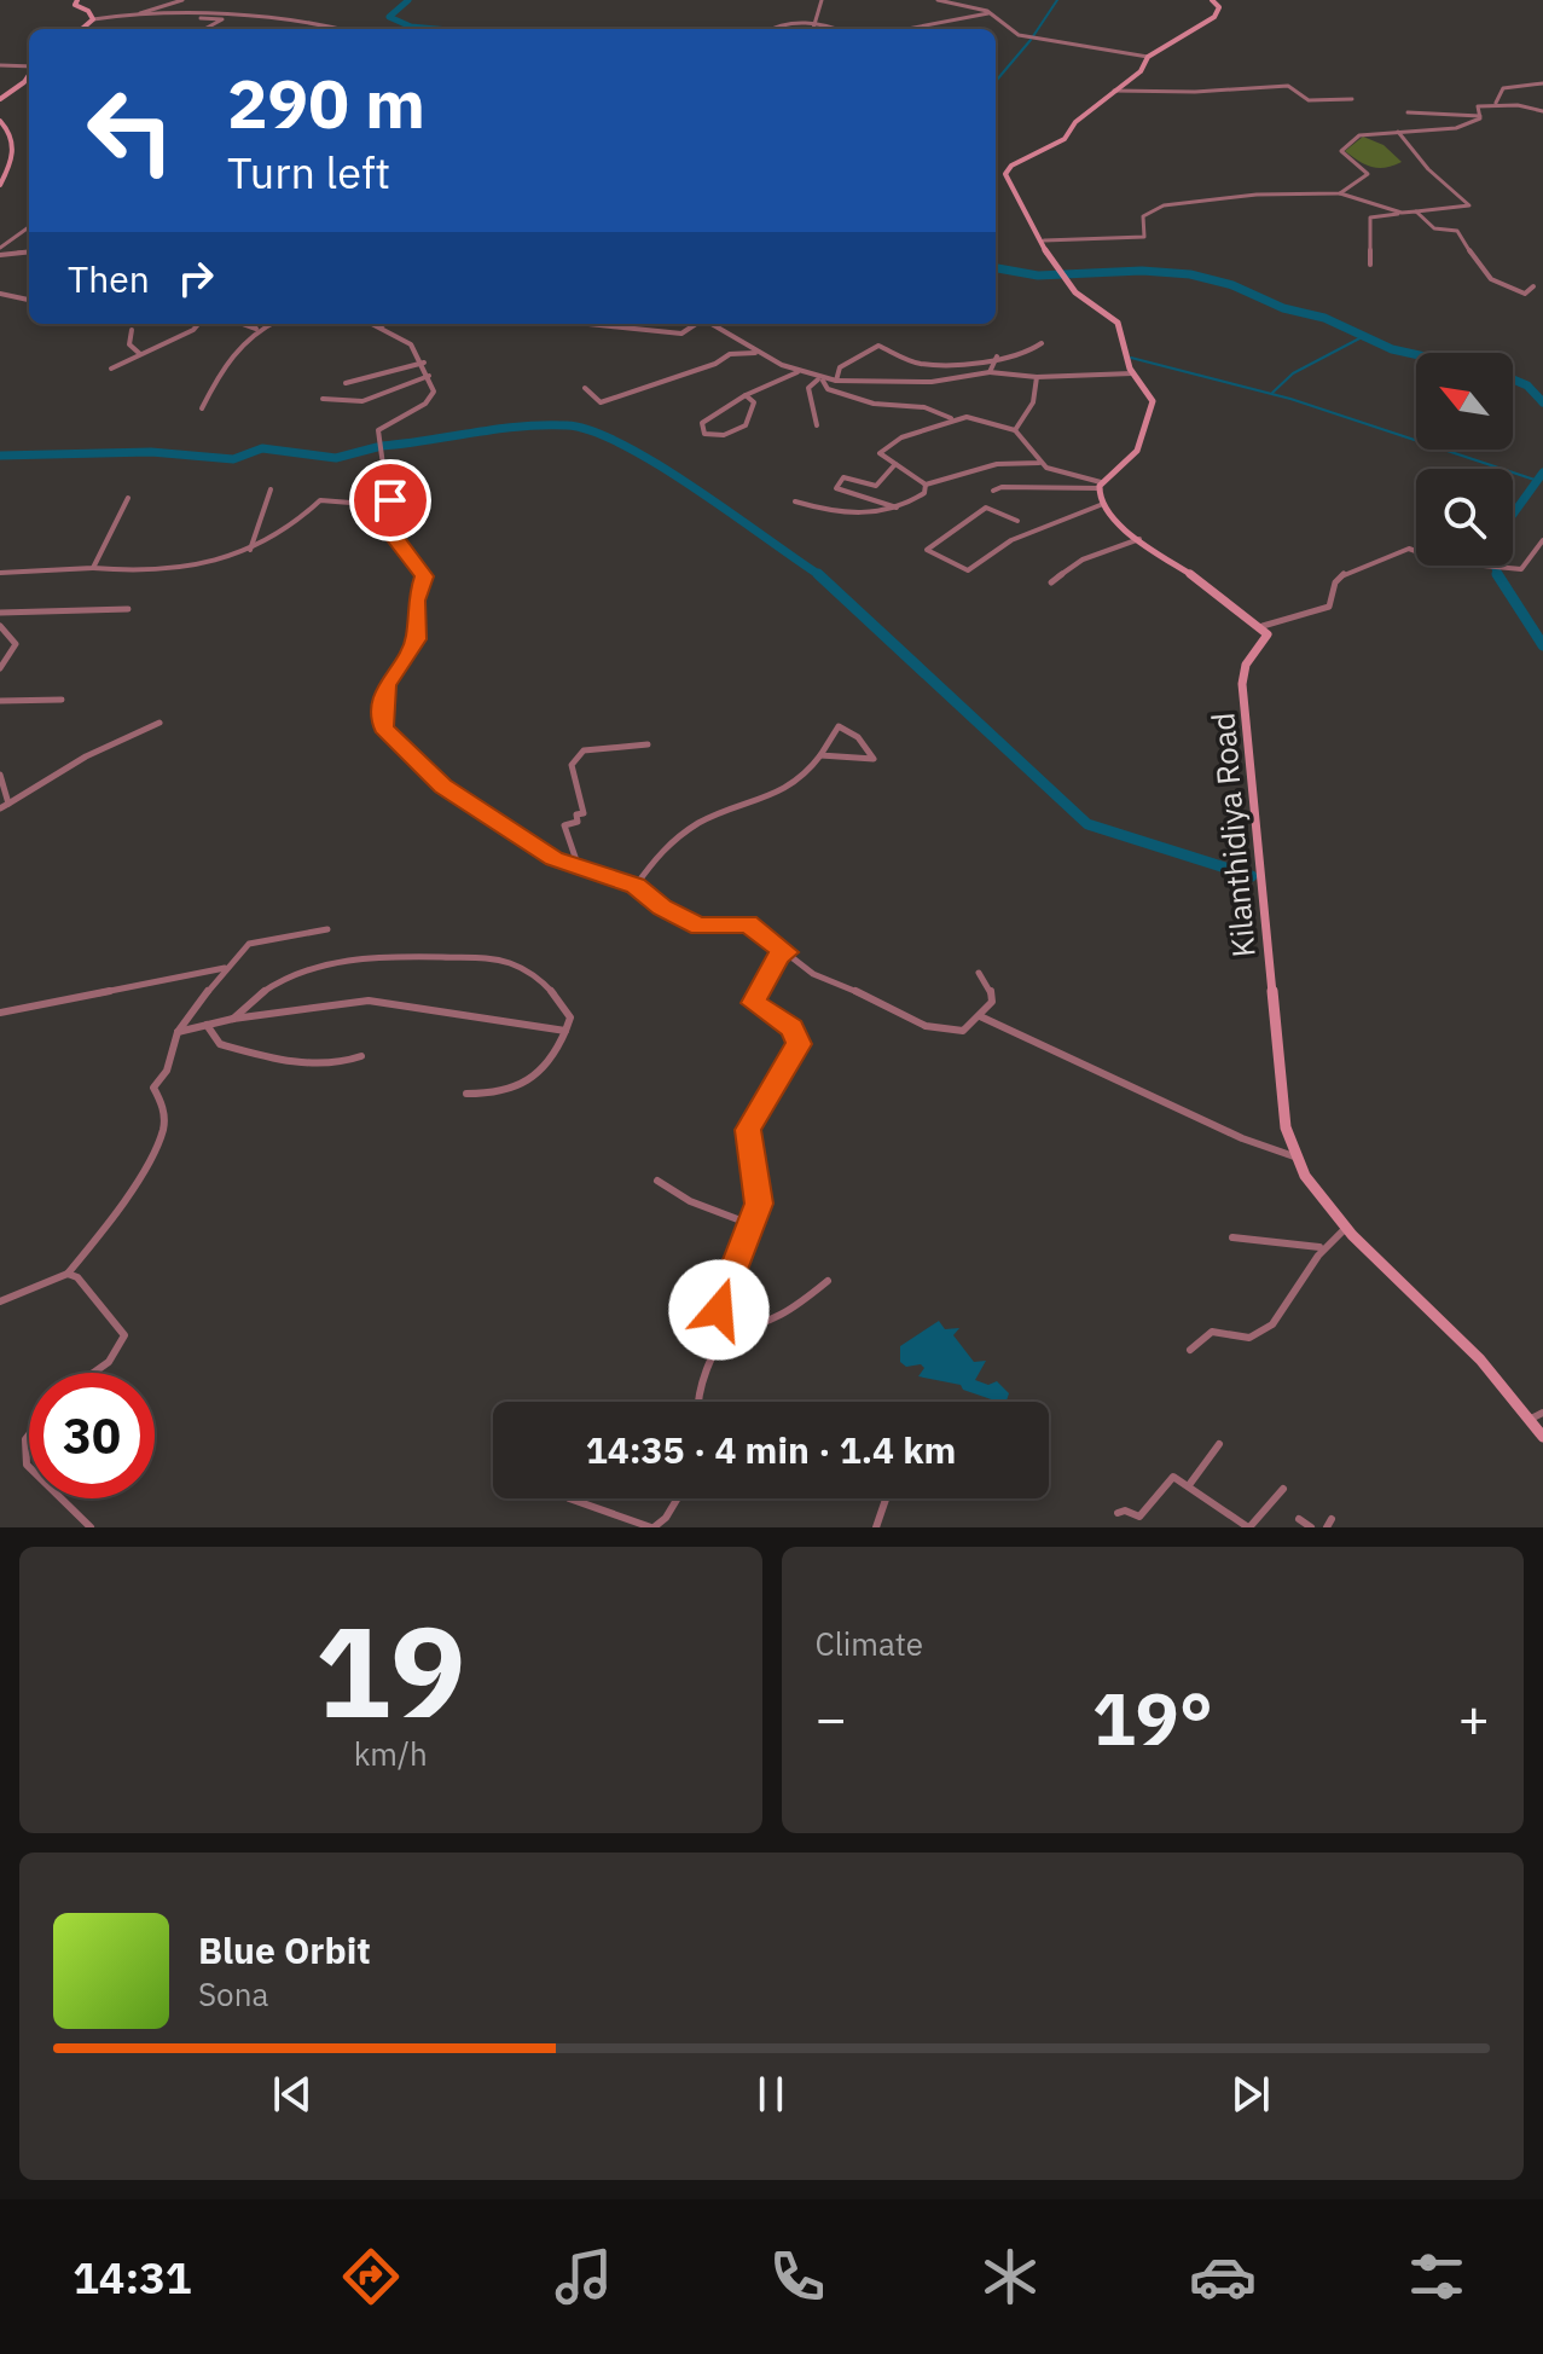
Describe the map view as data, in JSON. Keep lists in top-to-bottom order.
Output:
{
  "streets": {
    "street": ["Kilanthidiya Road"]
  },
  "north": "top left",
  "page": {
    "turn": ["290 m", "Turn left"],
    "then": "Then",
    "limit": "30",
    "trip": "14:35 · 4 min · 1.4 km",
    "tile": [
      ["19", "km/h"],
      "Climate"
    ],
    "heat": ["−", "19°", "+"],
    "song": ["Blue Orbit", "Sona"],
    "tabs": "14:31"
  }
}
